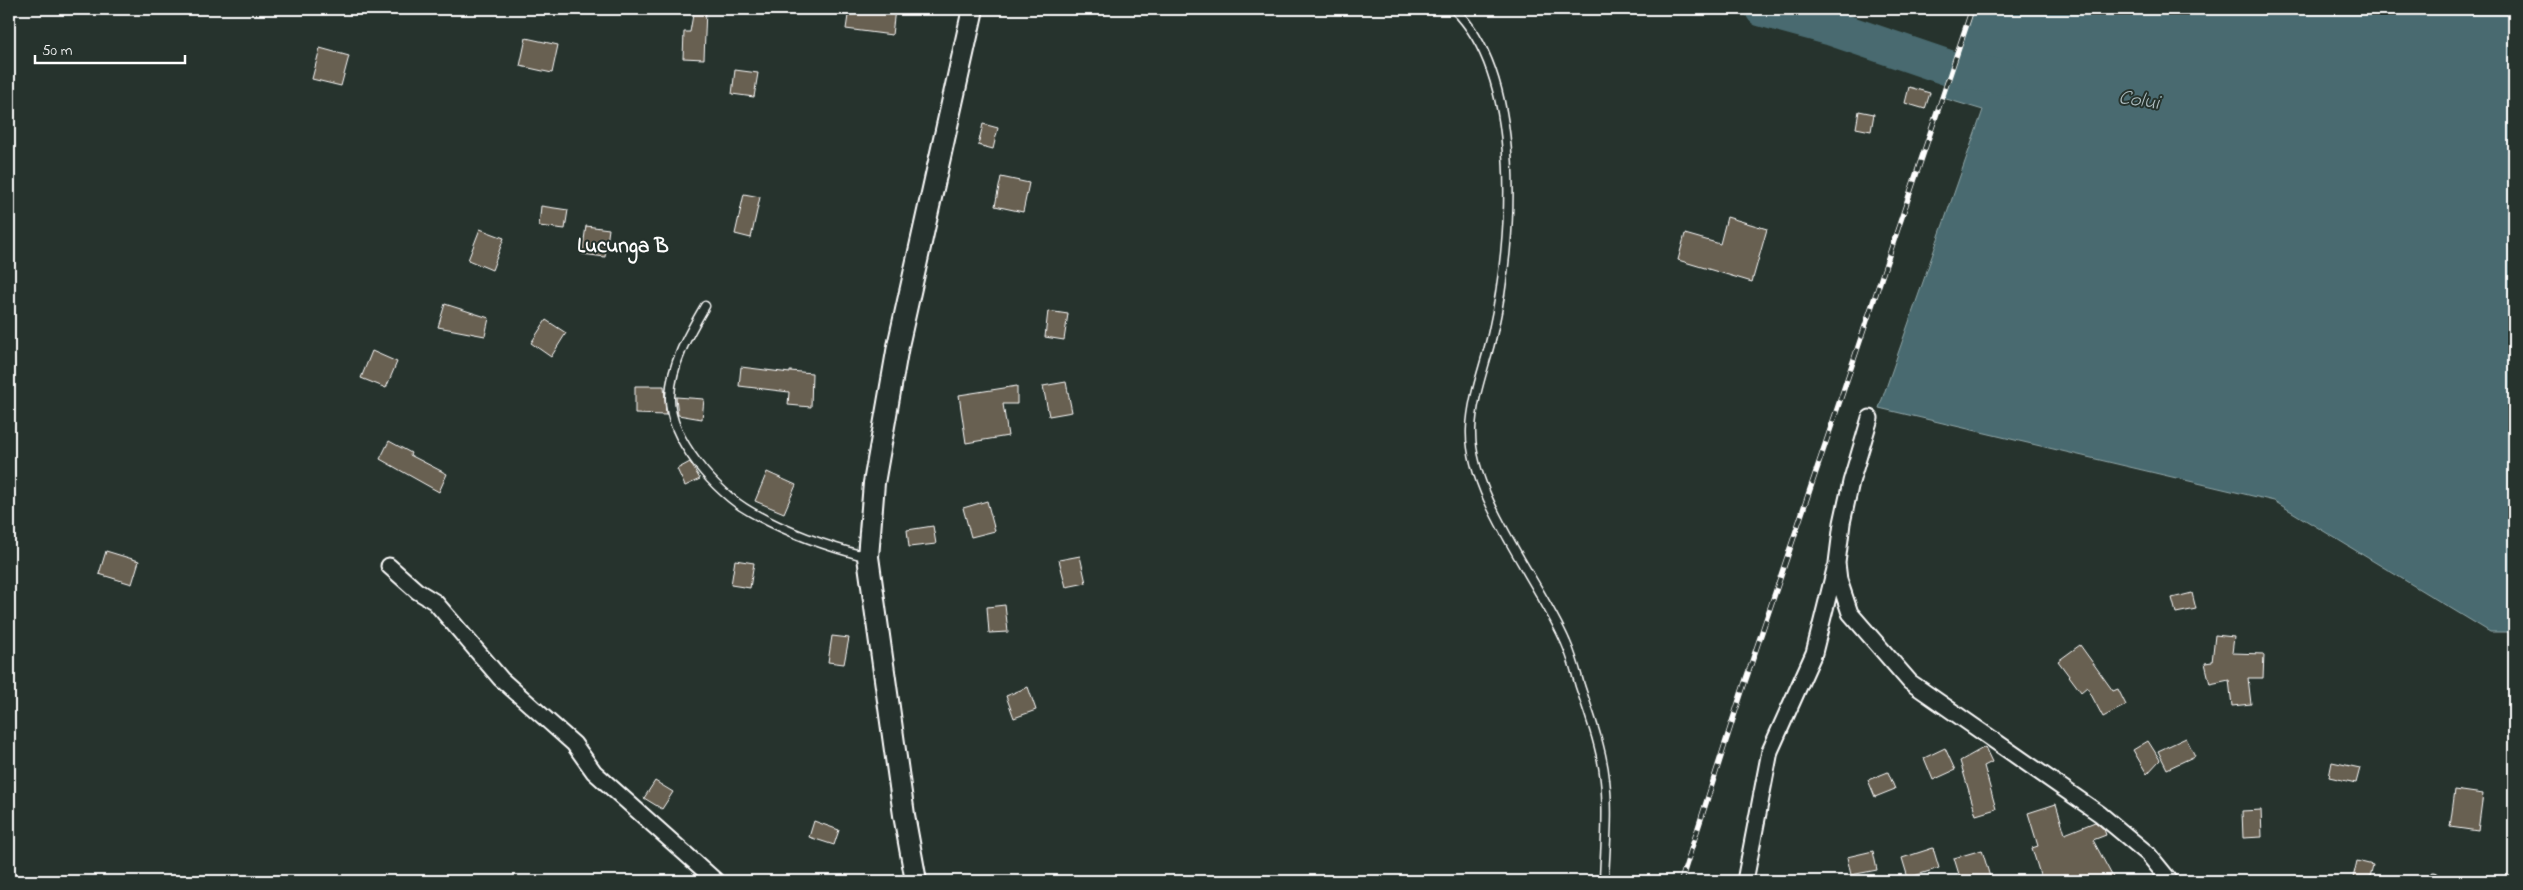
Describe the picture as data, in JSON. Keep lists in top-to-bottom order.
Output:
{
  "districts": ["Lucunga B"],
  "water": ["Colui"],
  "scale_bar": "50 m"
}
